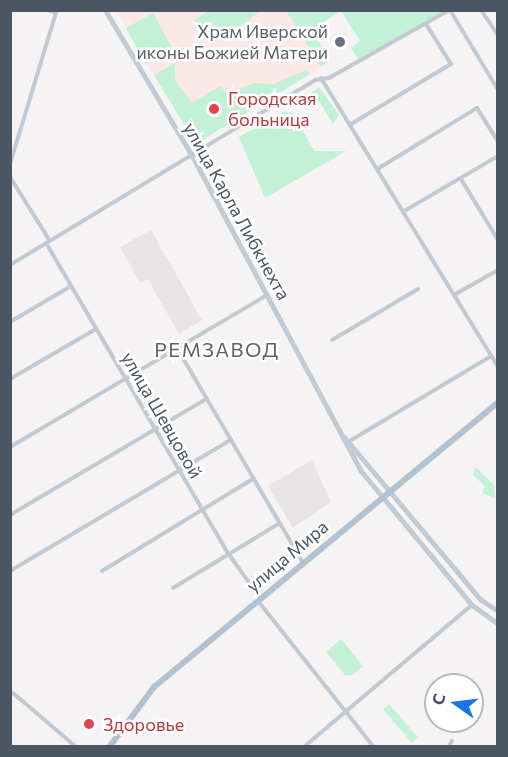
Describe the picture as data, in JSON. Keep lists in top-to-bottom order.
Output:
{
  "streets": {
    "main road": ["улица Карла Либкнехта", "улица Мира"],
    "street": ["улица Шевцовой"]
  },
  "crossings": [
    ["улица Карла Либкнехта", "улица Мира"],
    ["улица Шевцовой", "улица Мира"]
  ],
  "districts": ["РЕМЗАВОД"],
  "places": ["Храм Иверской иконы Божией Матери", "Городская больница", "Здоровье"],
  "north": "left"
}
